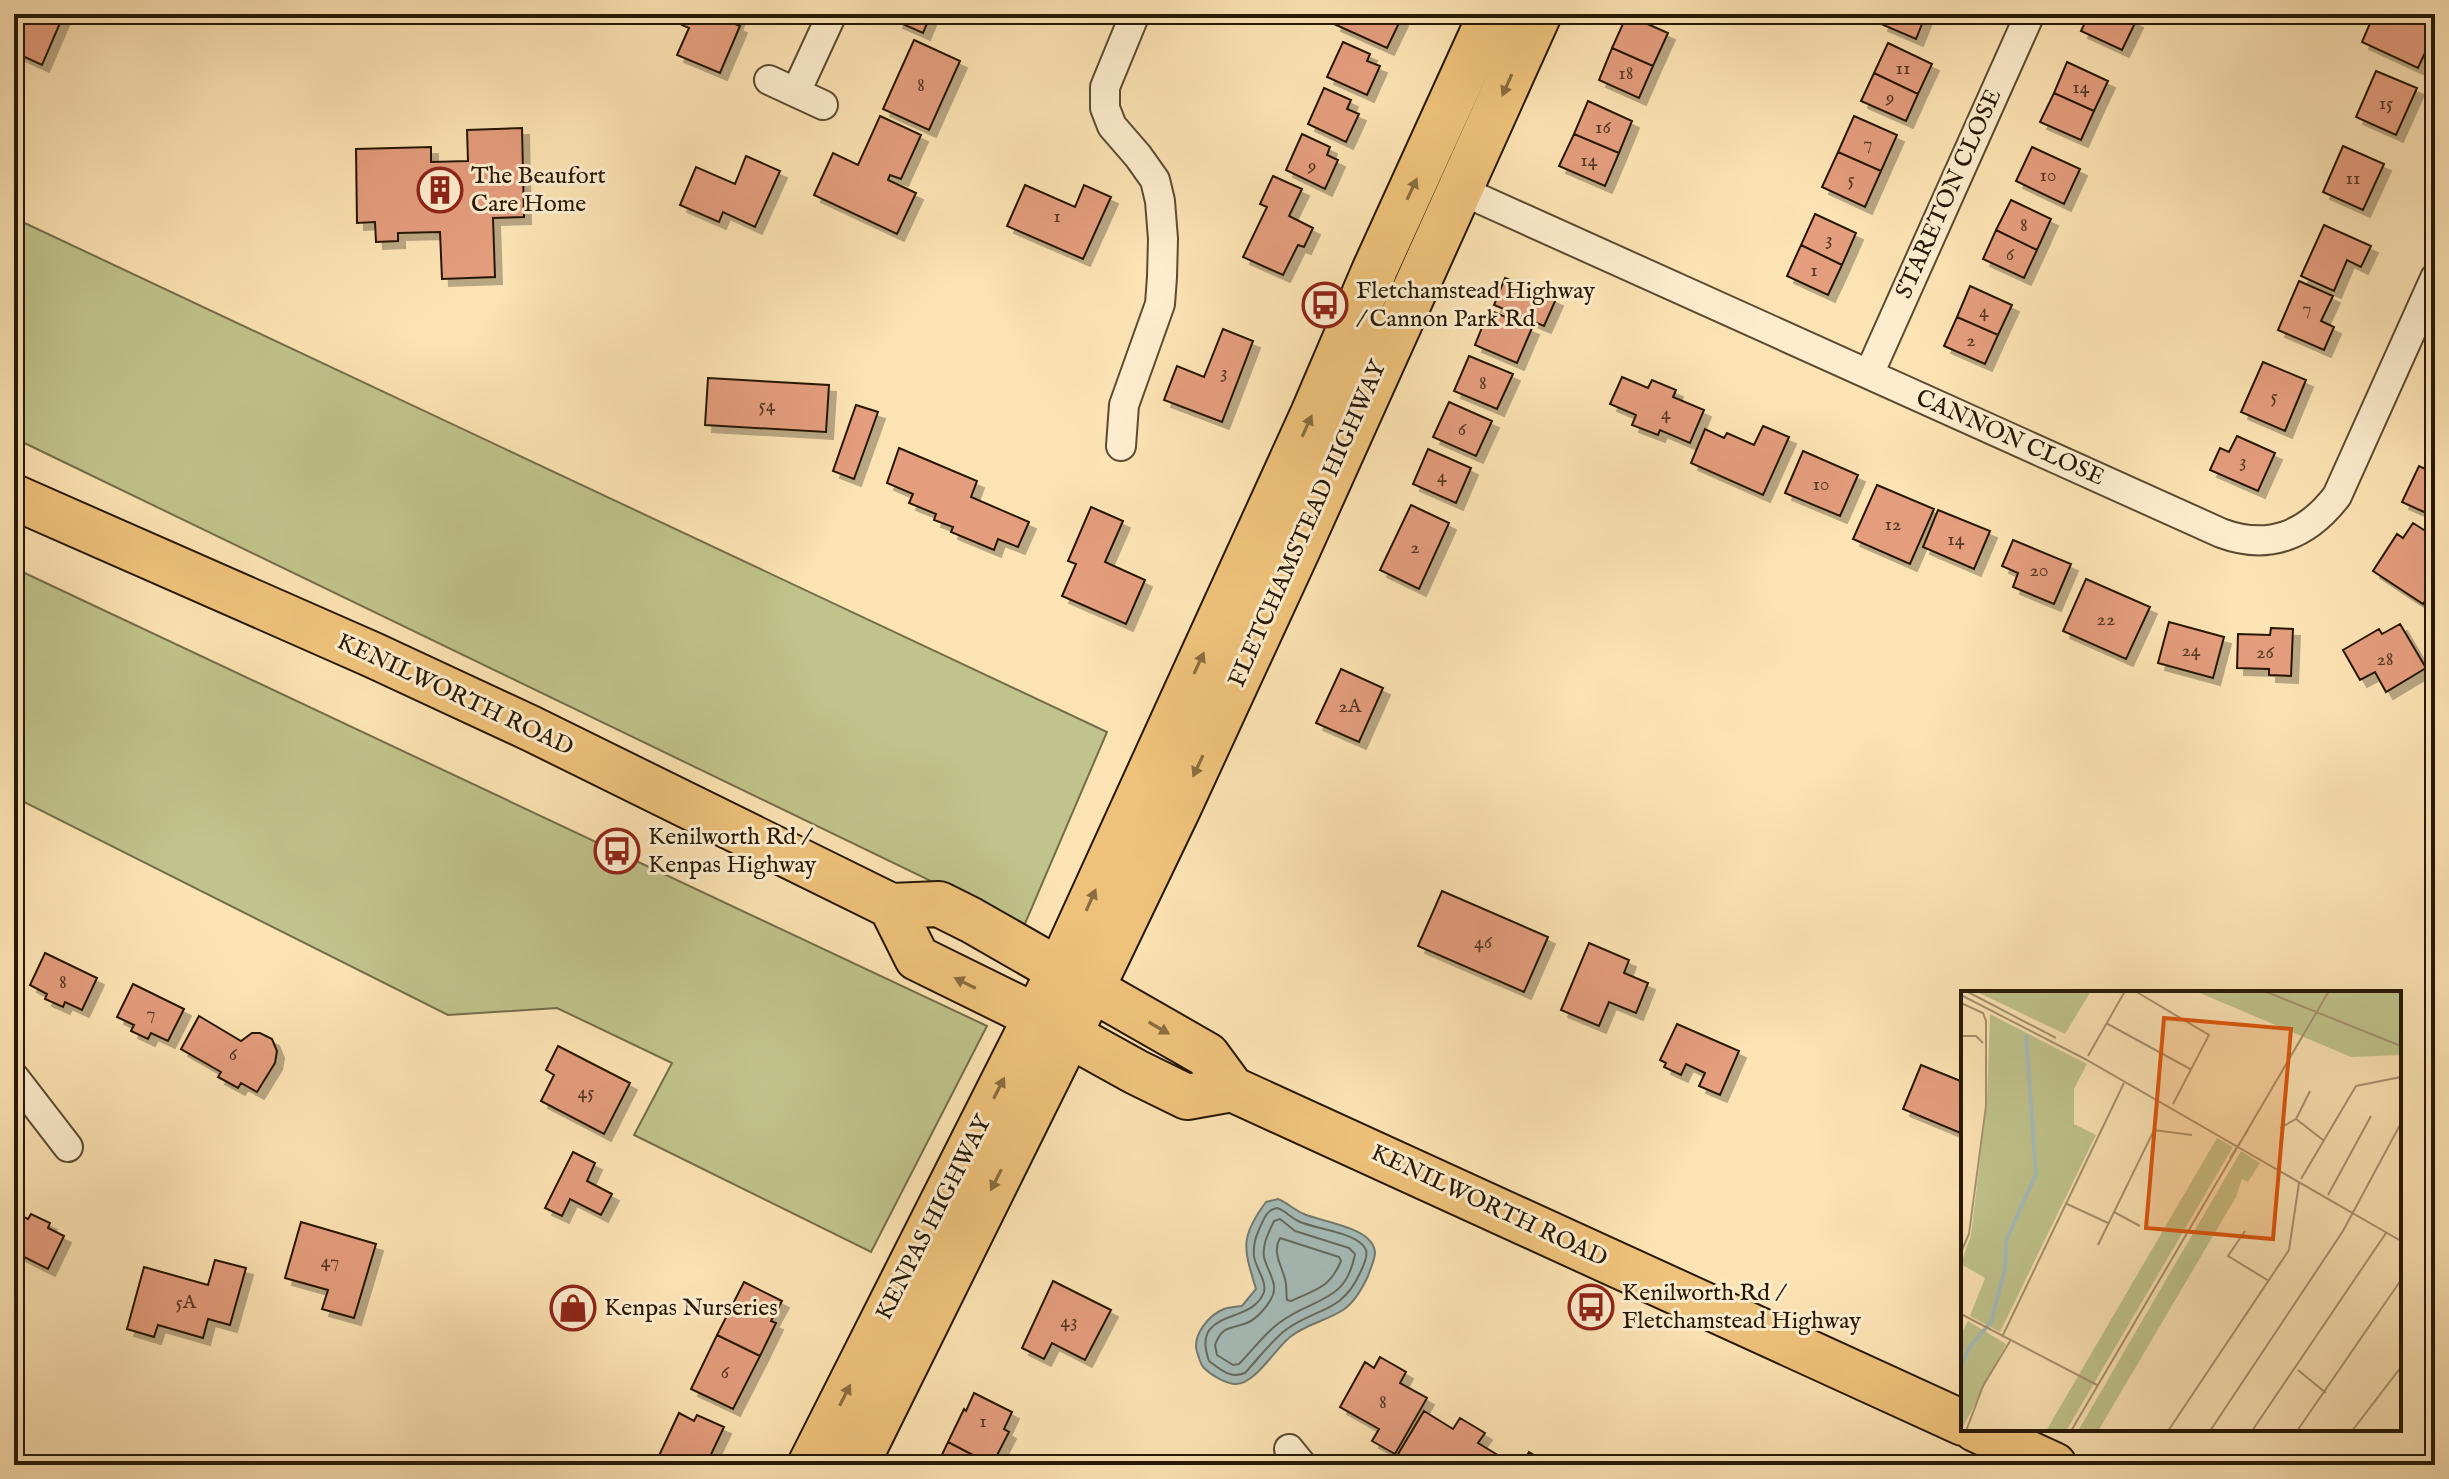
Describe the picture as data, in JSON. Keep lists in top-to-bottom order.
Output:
{
  "streets": {
    "main road": ["FLETCHAMSTEAD HIGHWAY", "KENILWORTH ROAD", "KENPAS HIGHWAY"],
    "street": ["STARETON CLOSE", "CANNON CLOSE"]
  },
  "crossings": [
    ["STARETON CLOSE", "CANNON CLOSE"],
    ["CANNON CLOSE", "FLETCHAMSTEAD HIGHWAY"],
    ["FLETCHAMSTEAD HIGHWAY", "KENILWORTH ROAD"],
    ["FLETCHAMSTEAD HIGHWAY", "KENPAS HIGHWAY"],
    ["KENILWORTH ROAD", "KENPAS HIGHWAY"]
  ],
  "places": {
    "building": ["The Beaufort Care Home"],
    "bus stop": ["Fletchamstead Highway / Cannon Park Rd", "Kenilworth Rd / Kenpas Highway", "Kenilworth Rd / Fletchamstead Highway"],
    "shop": ["Kenpas Nurseries"]
  },
  "house_numbers": [
    "11",
    "18",
    "8",
    "14",
    "9",
    "15",
    "16",
    "7",
    "14",
    "9",
    "10",
    "11",
    "5",
    "1",
    "8",
    "3",
    "6",
    "1",
    "7",
    "4",
    "2",
    "3",
    "8",
    "5",
    "54",
    "4",
    "6",
    "3",
    "4",
    "10",
    "12",
    "14",
    "2",
    "20",
    "22",
    "24",
    "26",
    "28",
    "2A",
    "46",
    "8",
    "7",
    "6",
    "45",
    "47",
    "5A",
    "43",
    "6",
    "8",
    "1"
  ]
}
